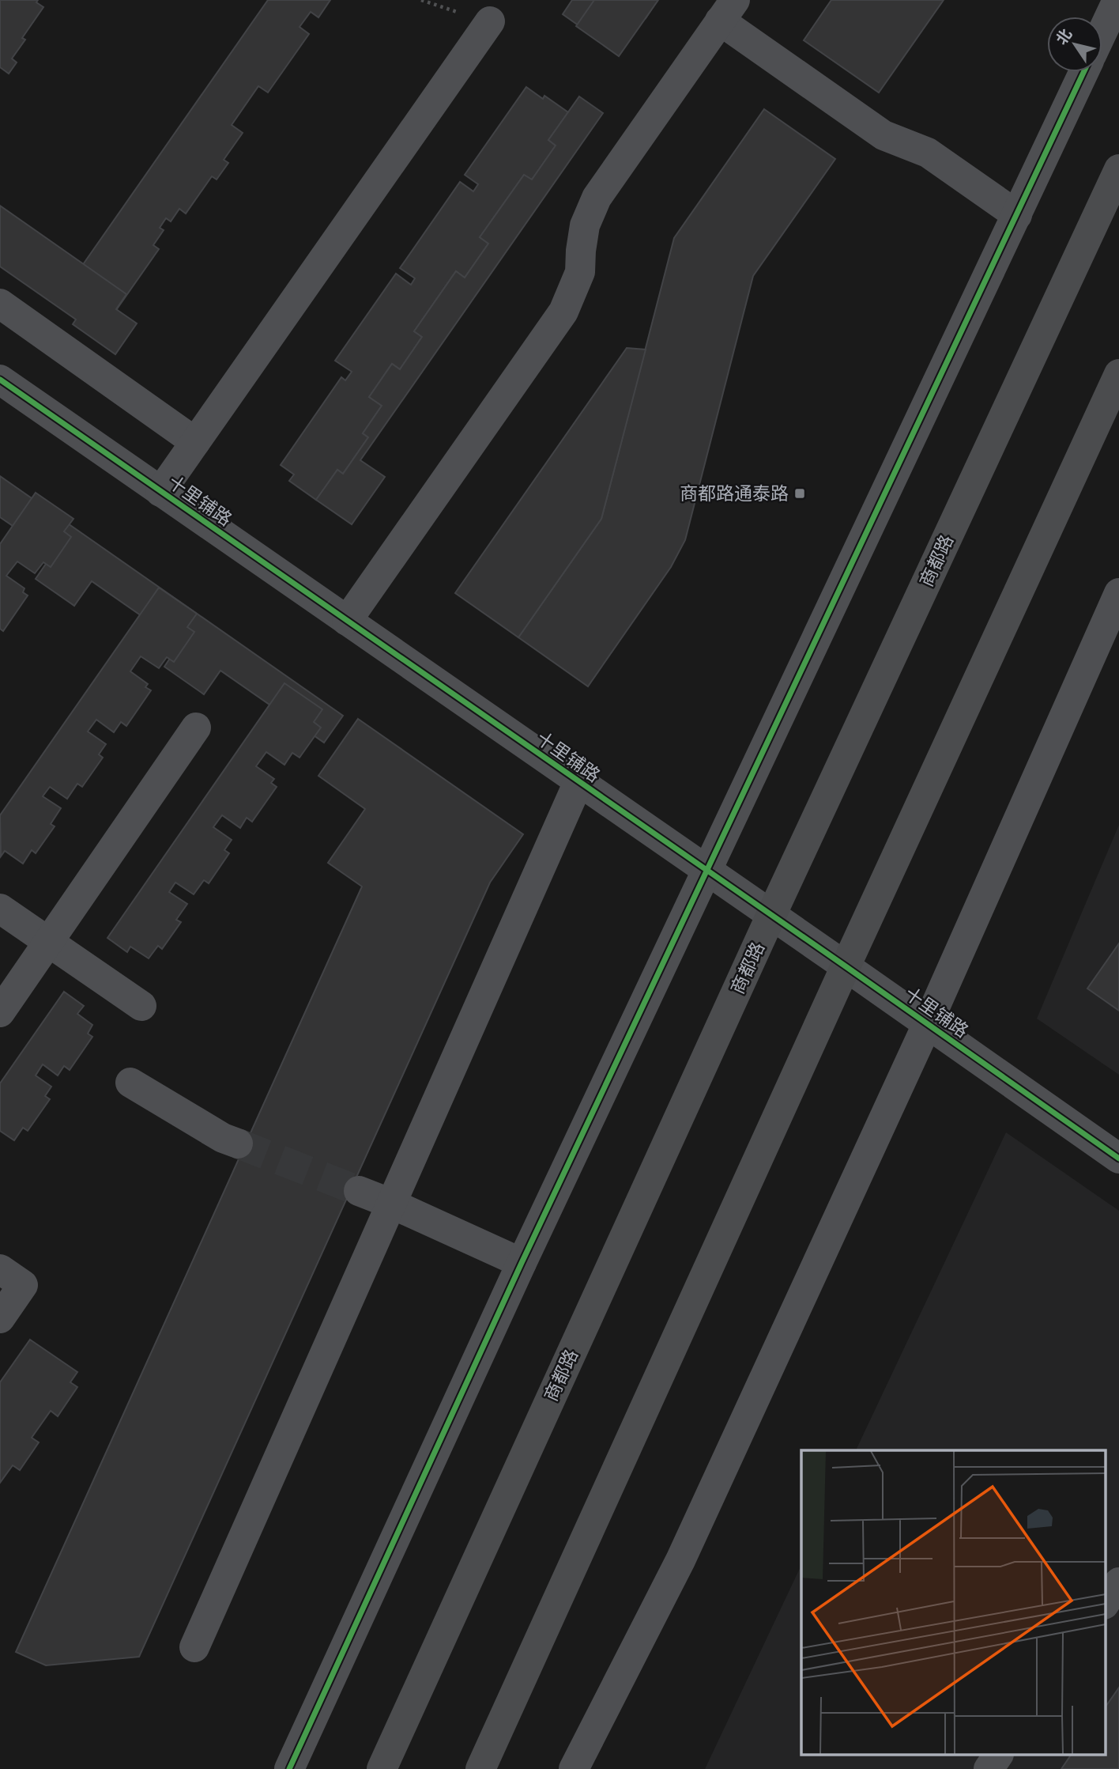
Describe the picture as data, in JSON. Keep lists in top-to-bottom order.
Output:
{
  "streets": {
    "main road": ["商都路"],
    "street": ["十里铺路"]
  },
  "crossings": [
    ["十里铺路", "商都路"]
  ],
  "places": {
    "transit": ["商都路通泰路"]
  },
  "north": "top left"
}
